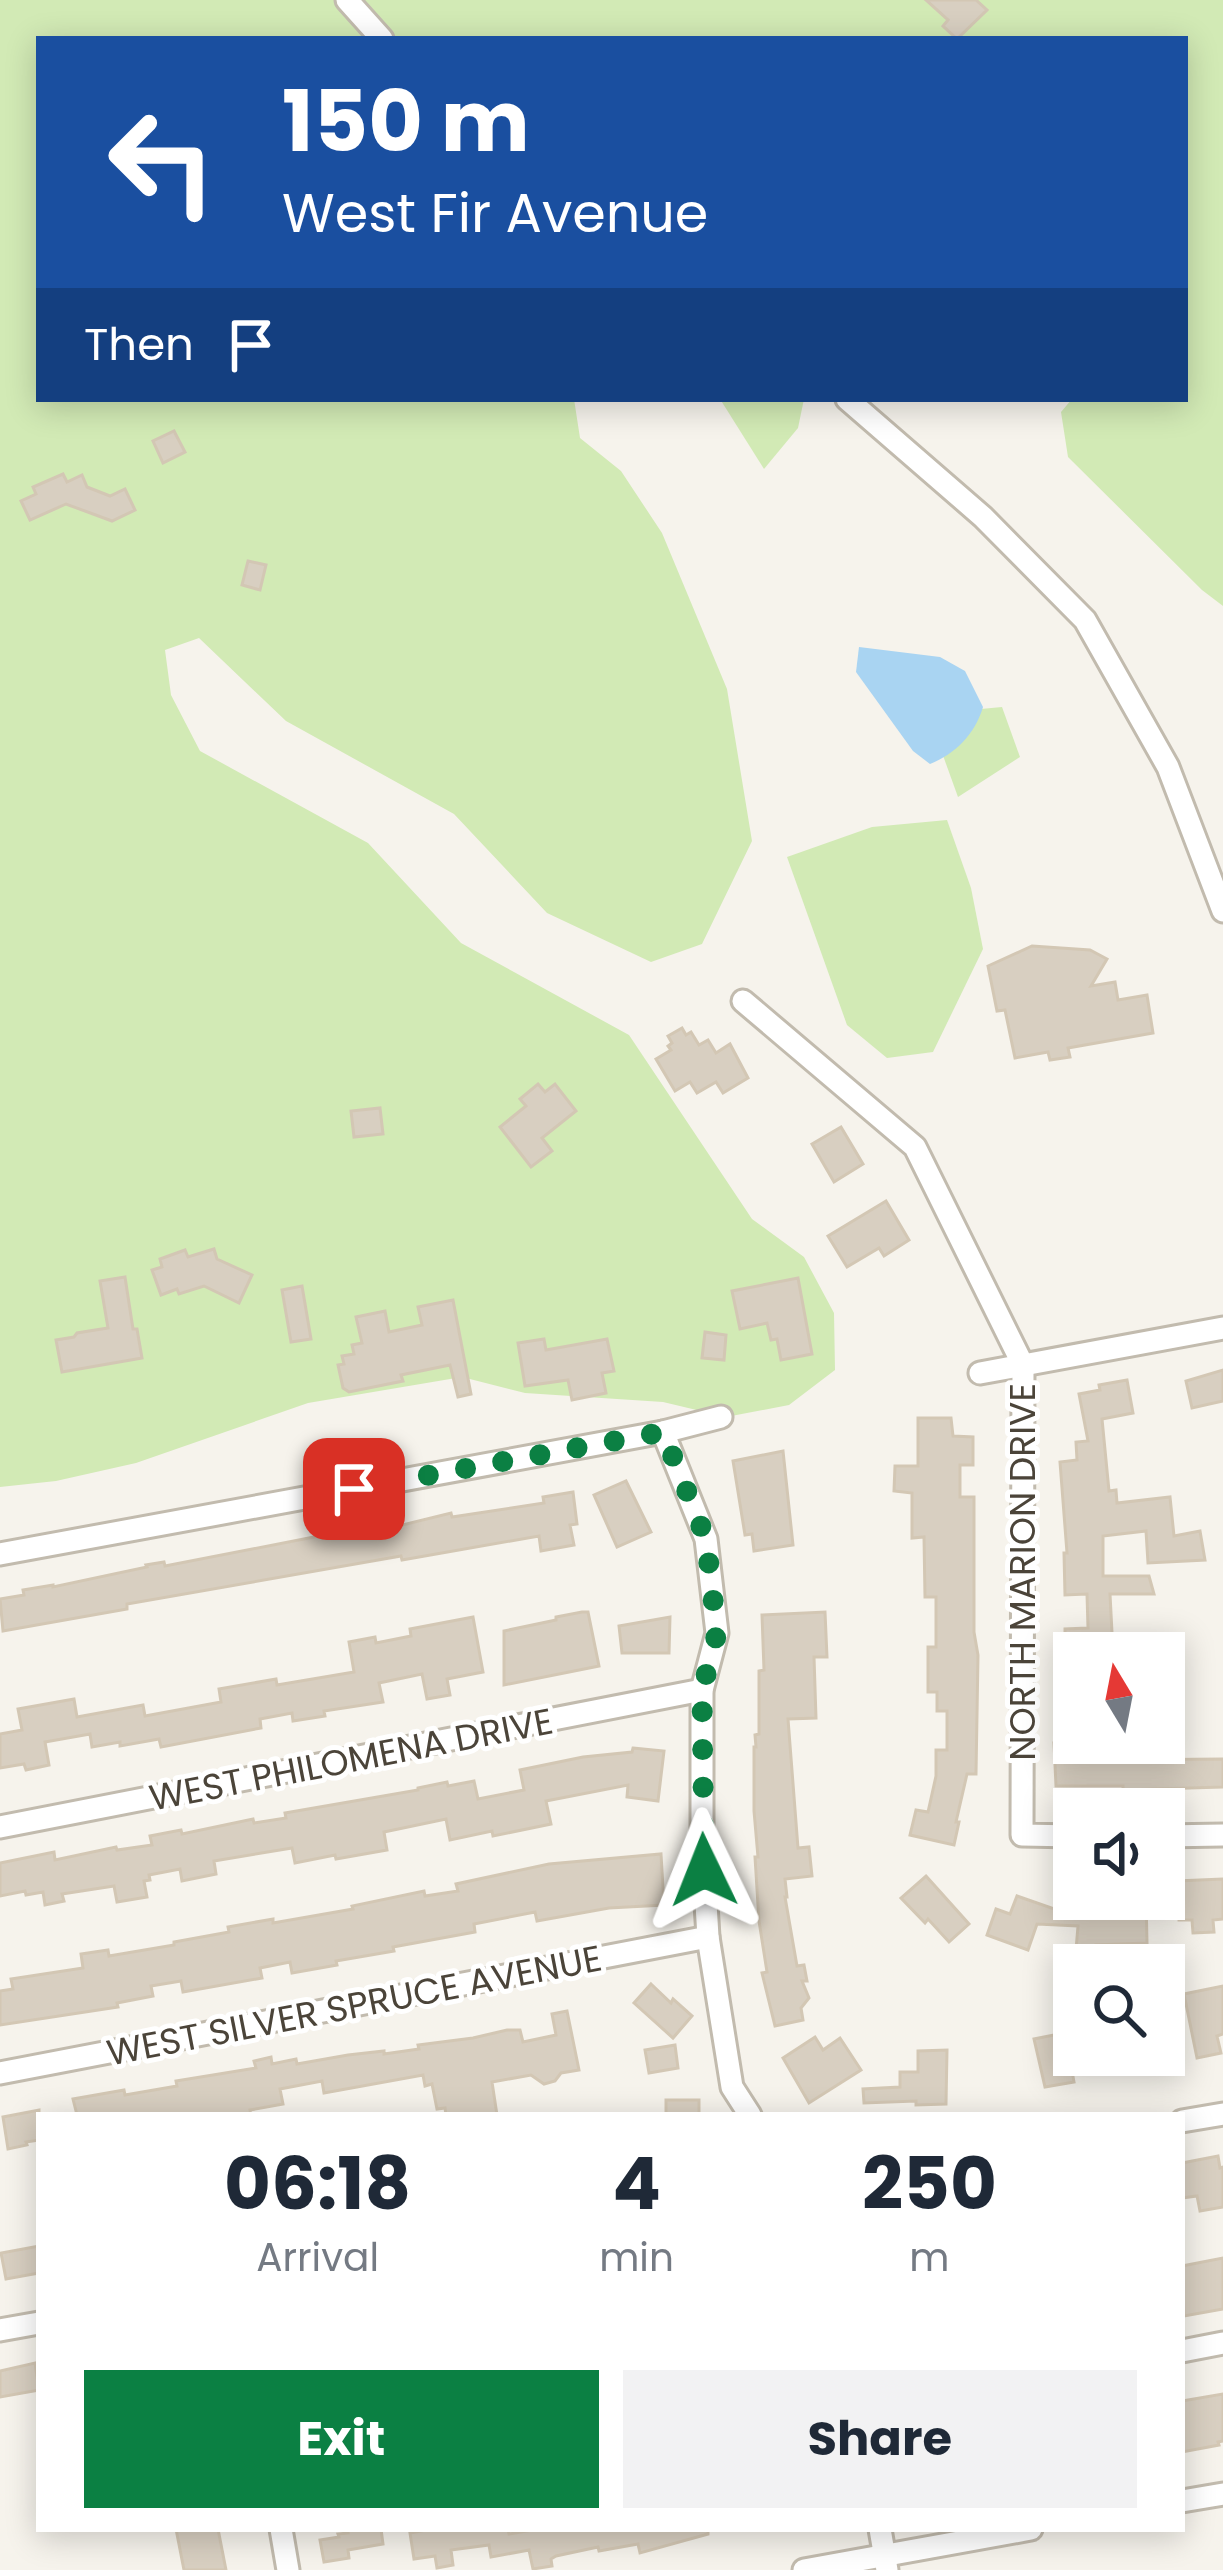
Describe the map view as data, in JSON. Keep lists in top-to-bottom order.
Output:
{
  "streets": {
    "street": ["NORTH MARION DRIVE", "WEST PHILOMENA DRIVE", "WEST SILVER SPRUCE AVENUE"]
  },
  "north": "top",
  "page": {
    "turn": ["150 m", "West Fir Avenue"],
    "then": "Then",
    "eta": [
      "06:18",
      "Arrival",
      "4",
      "min",
      "250",
      "m"
    ],
    "buttons": ["Exit", "Share"]
  }
}
